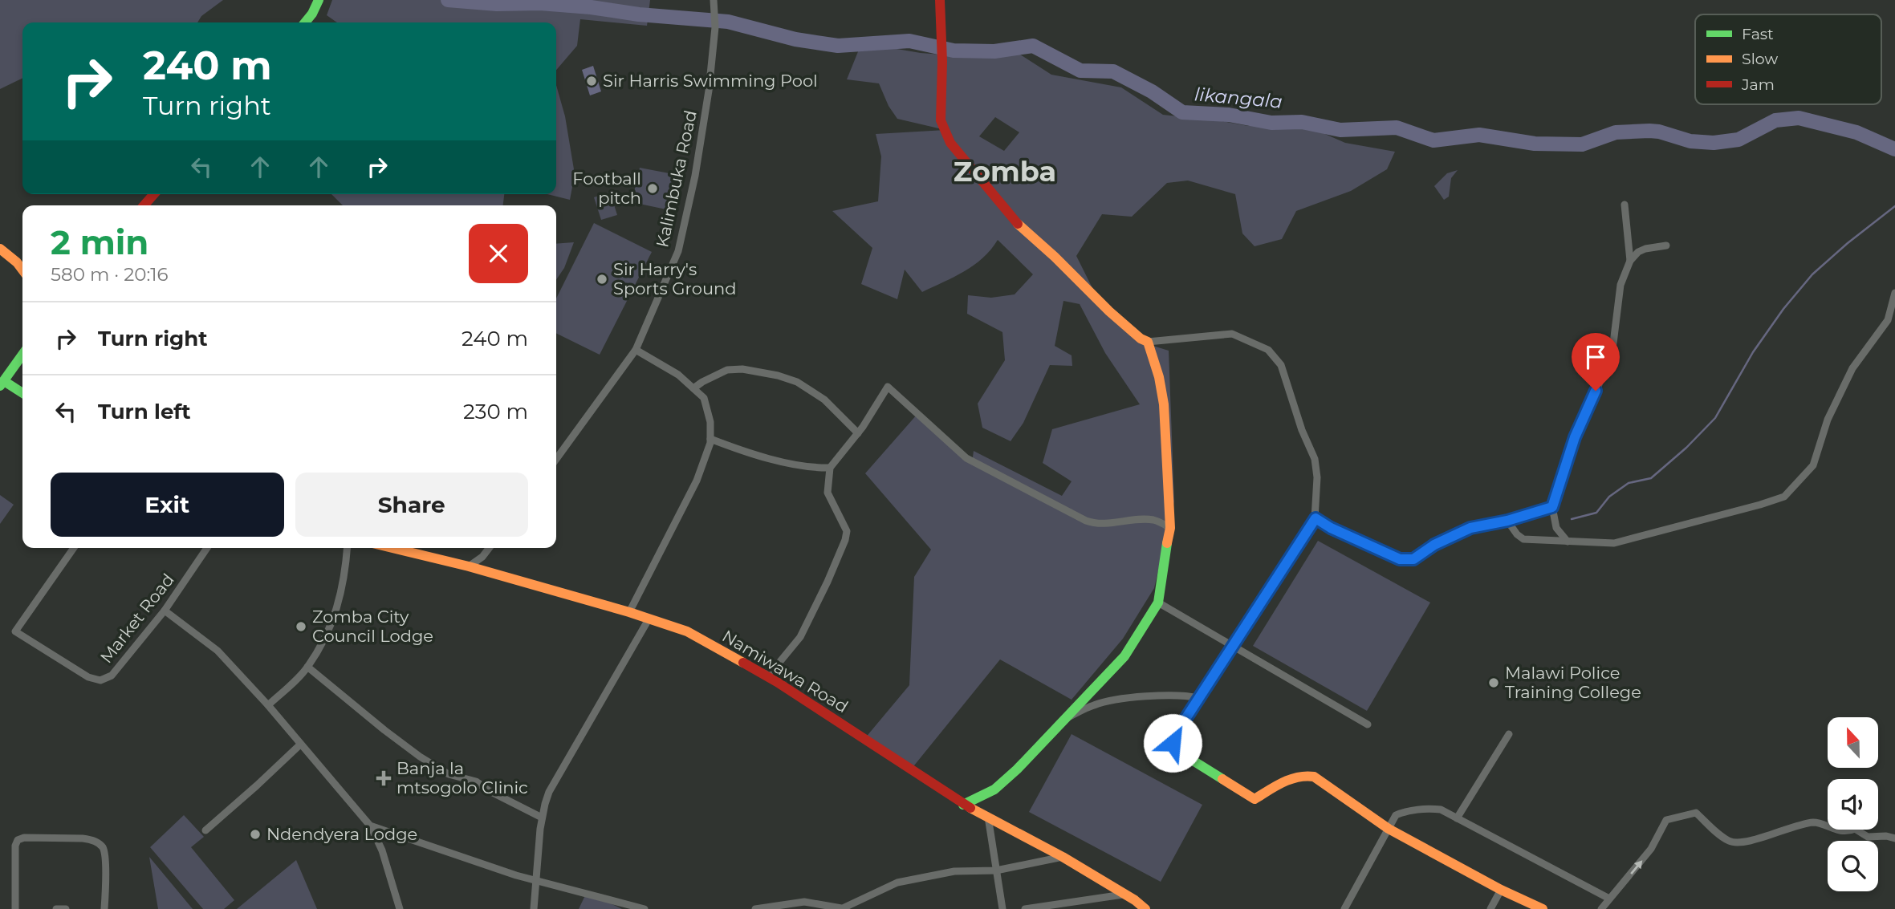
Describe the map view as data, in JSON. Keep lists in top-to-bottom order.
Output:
{
  "streets": {
    "main road": ["Namiwawa Road"],
    "street": ["Kalimbuka Road", "Market Road"]
  },
  "districts": ["Zomba"],
  "water": ["likangala"],
  "places": {
    "other": [
      "Sir Harris Swimming Pool",
      "Football pitch",
      "Sir Harry's Sports Ground",
      "Zomba City Council Lodge",
      "Malawi Police Training College",
      "Ndendyera Lodge"
    ],
    "health": ["Banja la mtsogolo Clinic"]
  },
  "legend": ["Fast", "Slow", "Jam"],
  "north": "top",
  "page": {
    "turn": ["240 m", "Turn right"],
    "heading": ["2 min", "580 m · 20:16"],
    "list": [
      {
        "name": "Turn right",
        "value": "240 m"
      },
      {
        "name": "Turn left",
        "value": "230 m"
      }
    ],
    "buttons": ["Exit", "Share"]
  }
}
